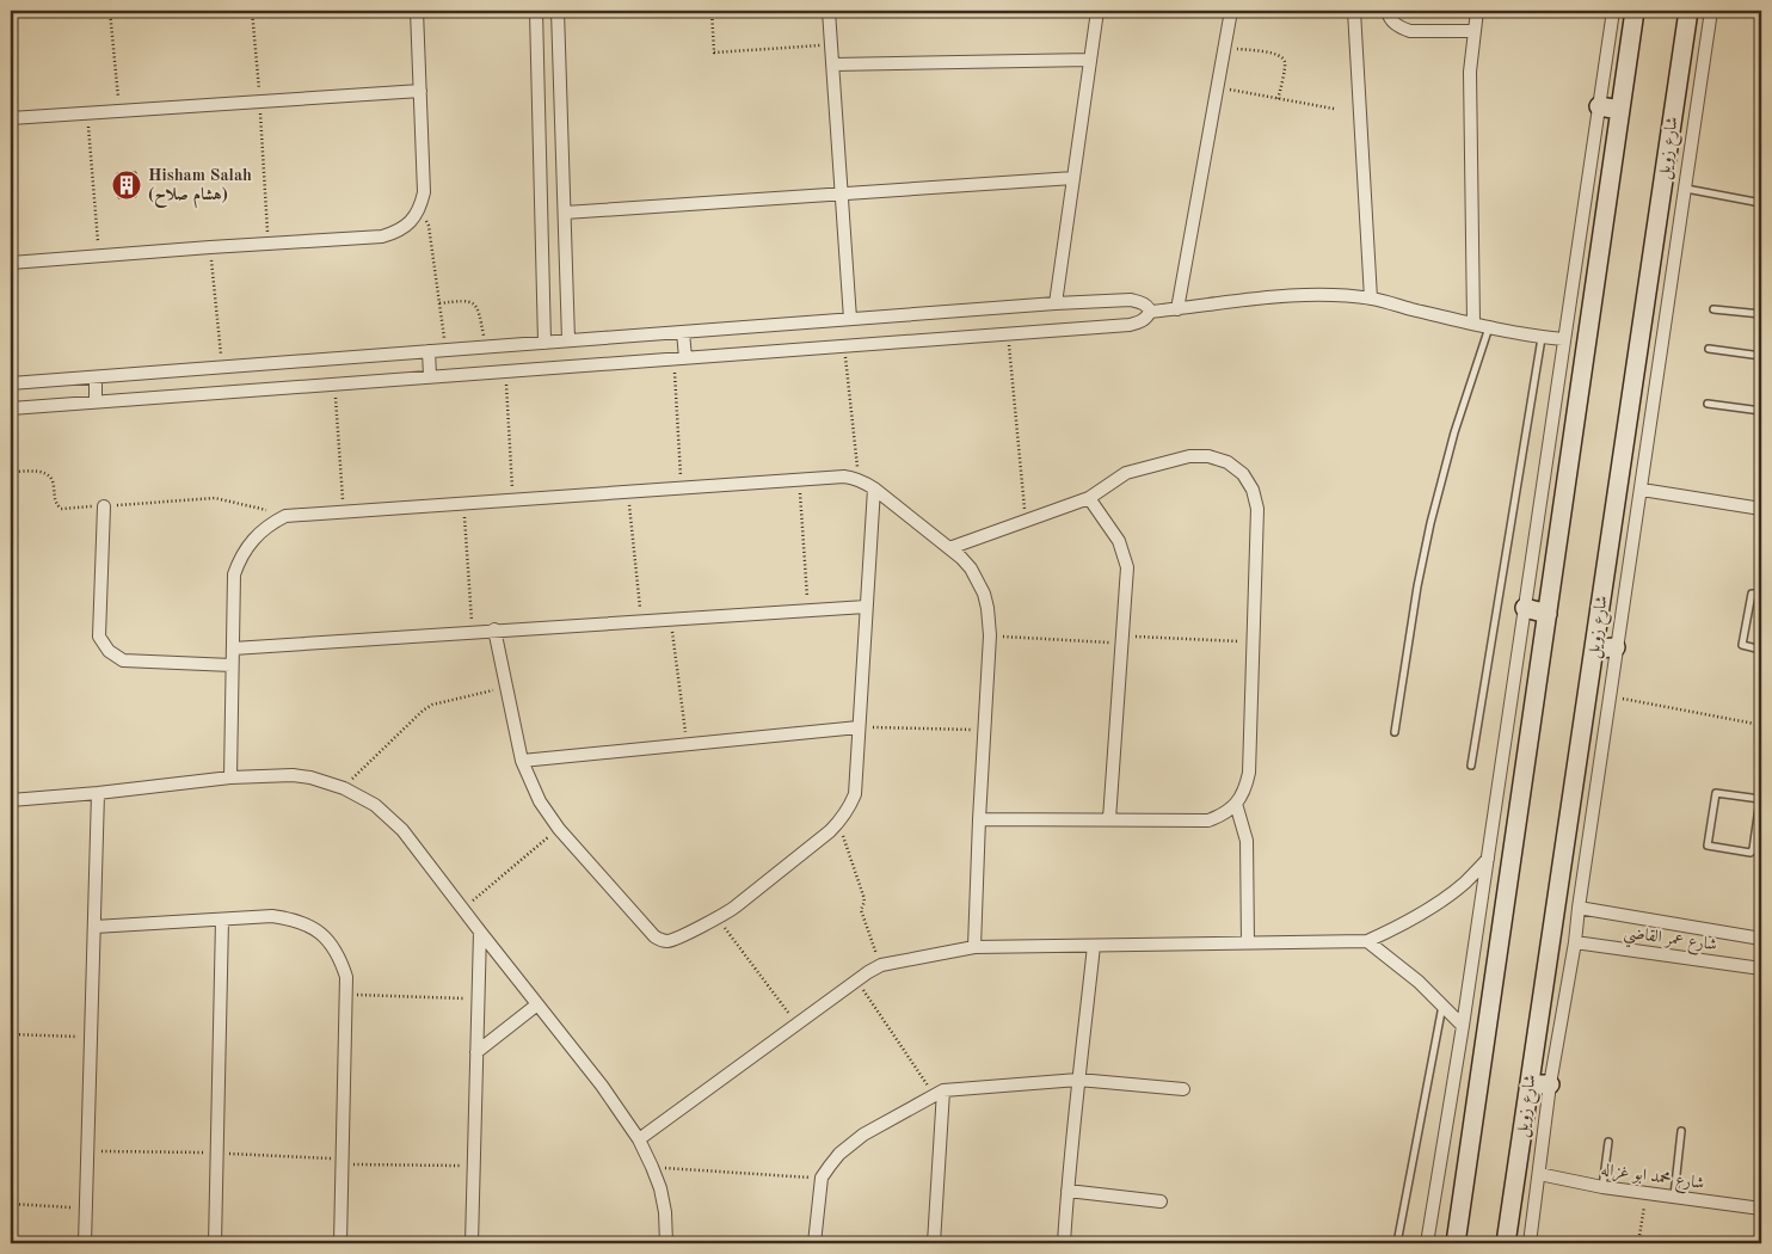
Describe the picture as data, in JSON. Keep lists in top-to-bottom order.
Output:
{
  "streets": {
    "main road": ["شارع زويل"],
    "street": ["شارع عمر القاضي", "شارع محمد ابو غزاله"]
  },
  "places": {
    "building": ["Hisham Salah (هشام صلاح)"]
  }
}
